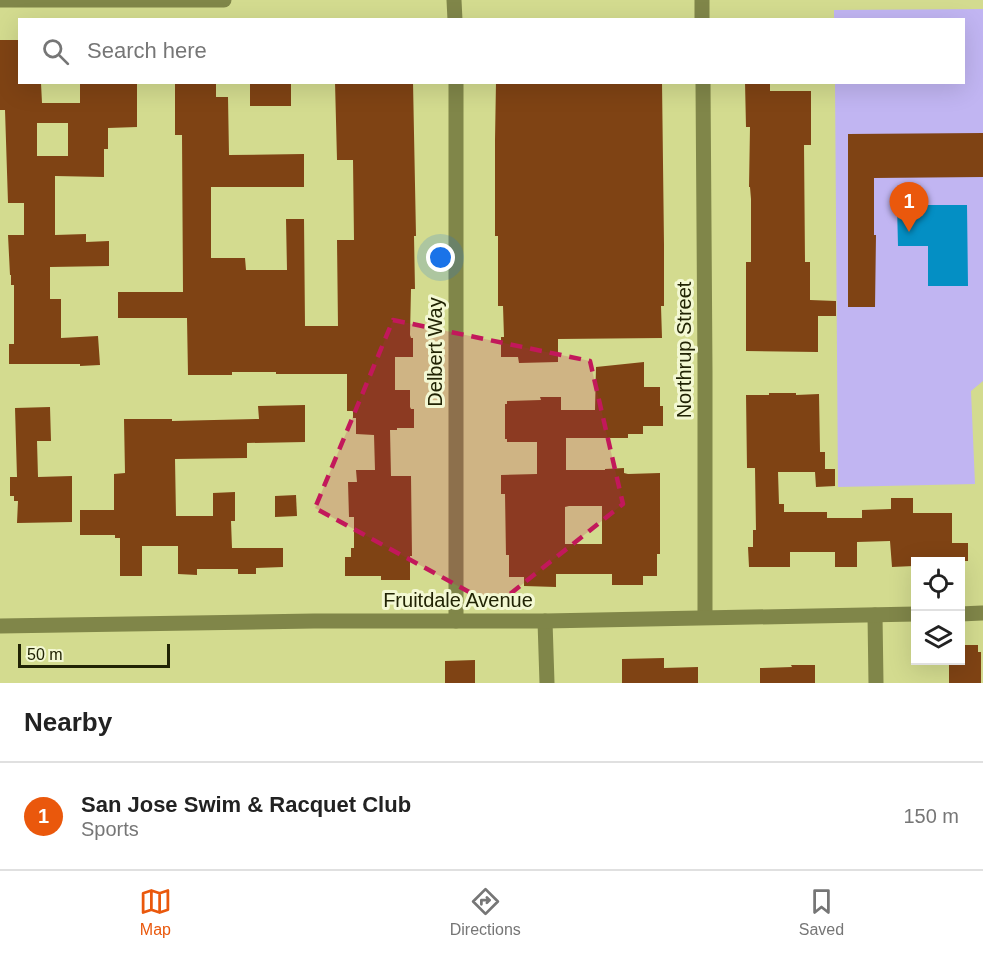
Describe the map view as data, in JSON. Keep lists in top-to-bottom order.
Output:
{
  "streets": {
    "street": ["Northrup Street", "Delbert Way", "Fruitdale Avenue"]
  },
  "crossings": [
    ["Northrup Street", "Fruitdale Avenue"],
    ["Delbert Way", "Fruitdale Avenue"]
  ],
  "scale_bar": "50 m",
  "page": {
    "search": "Search here",
    "pins": "1",
    "scale": "50 m",
    "heading": "Nearby",
    "list": [
      {
        "mark": "1",
        "name": "San Jose Swim & Racquet Club",
        "note": "Sports",
        "value": "150 m"
      }
    ],
    "nav": ["Map", "Directions", "Saved"]
  }
}
